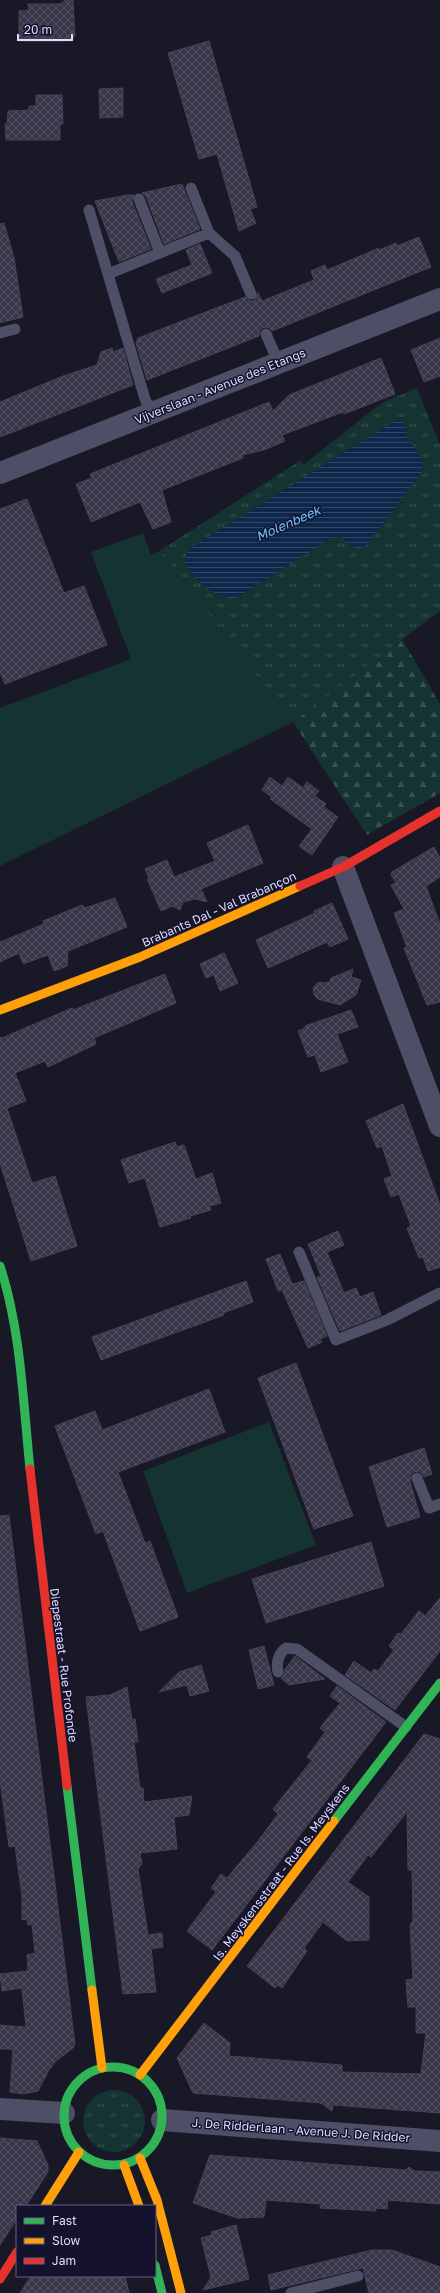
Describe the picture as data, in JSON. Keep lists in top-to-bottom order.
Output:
{
  "streets": {
    "main road": ["Brabants Dal - Val Brabançon", "Diepestraat - Rue Profonde", "Is. Meyskensstraat - Rue Is. Meyskens"],
    "street": ["Vijverslaan - Avenue des Etangs", "J. De Ridderlaan - Avenue J. De Ridder"]
  },
  "crossings": [
    ["Diepestraat - Rue Profonde", "Is. Meyskensstraat - Rue Is. Meyskens"],
    ["Diepestraat - Rue Profonde", "J. De Ridderlaan - Avenue J. De Ridder"],
    ["Is. Meyskensstraat - Rue Is. Meyskens", "J. De Ridderlaan - Avenue J. De Ridder"]
  ],
  "water": ["Molenbeek"],
  "legend": ["Fast", "Slow", "Jam"],
  "scale_bar": "20 m"
}
